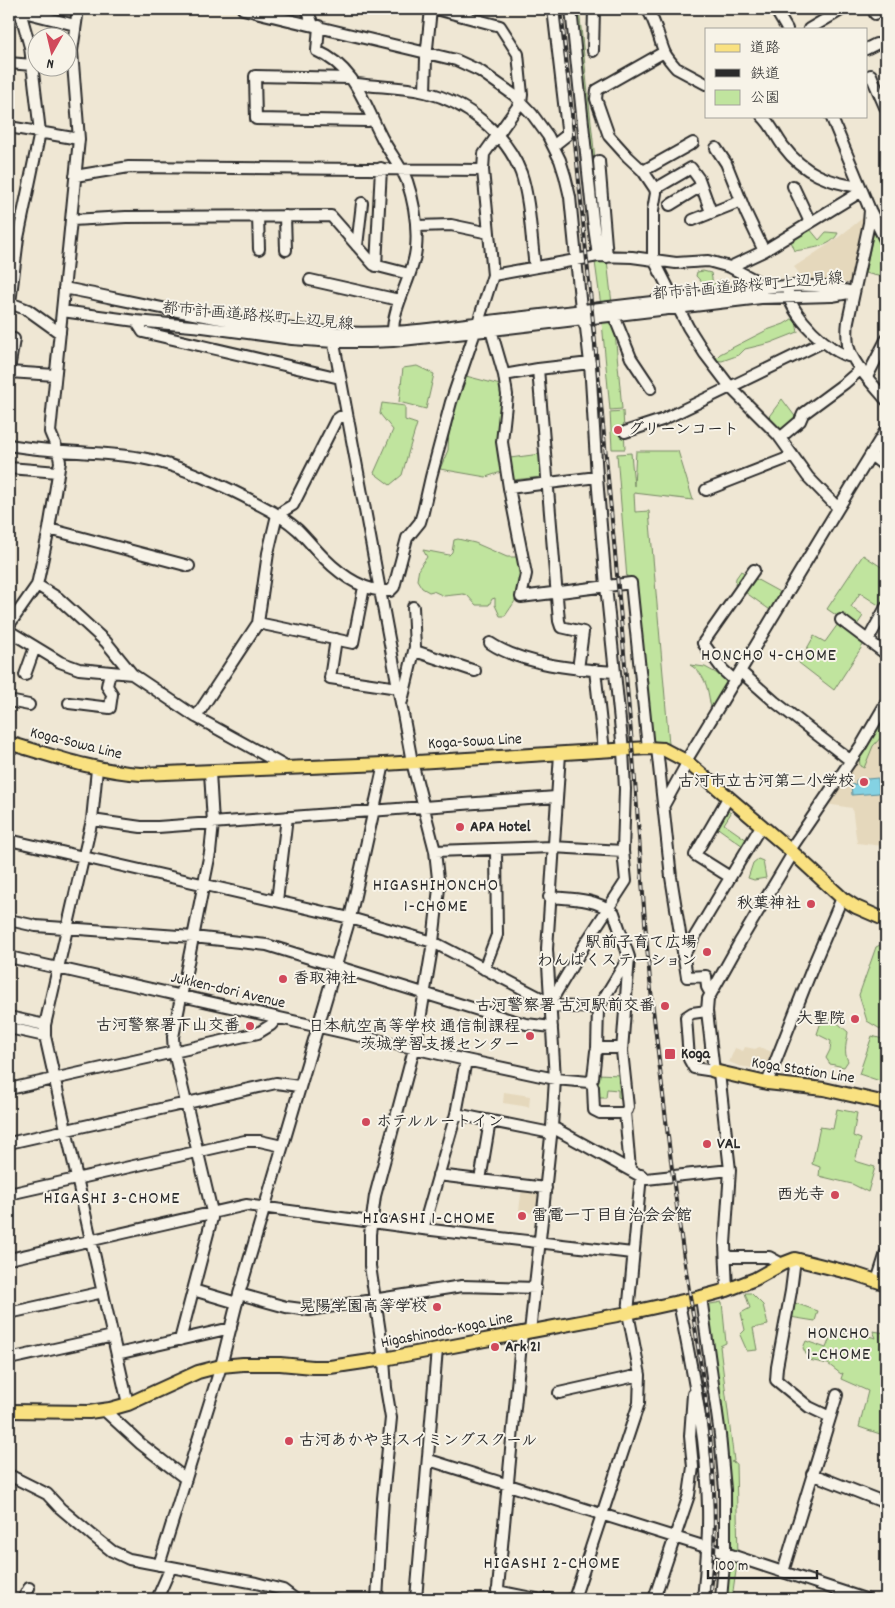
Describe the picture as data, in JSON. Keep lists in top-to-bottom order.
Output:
{
  "streets": {
    "main road": ["Koga-Sowa Line", "Koga Station Line", "Higashinoda-Koga Line"],
    "street": ["都市計画道路桜町上辺見線", "Jukken-dori Avenue"]
  },
  "districts": [
    "HONCHO 4-CHOME",
    "HIGASHIHONCHO 1-CHOME",
    "HIGASHI 3-CHOME",
    "HIGASHI 1-CHOME",
    "HONCHO 1-CHOME",
    "HIGASHI 2-CHOME"
  ],
  "places": {
    "other": [
      "グリーンコート",
      "古河市立古河第二小学校",
      "APA Hotel",
      "秋葉神社",
      "駅前子育て広場 わんぱくステーション",
      "香取神社",
      "古河警察署 古河駅前交番",
      "大聖院",
      "古河警察署下山交番",
      "日本航空高等学校 通信制課程 茨城学習支援センター",
      "ホテルルートイン",
      "VAL",
      "西光寺",
      "雷電一丁目自治会会館",
      "晃陽学園高等学校",
      "Ark 21",
      "古河あかやまスイミングスクール"
    ],
    "transit": ["Koga"]
  },
  "legend": ["道路", "鉄道", "公園"],
  "scale_bar": "100 m",
  "north": "bottom"
}
